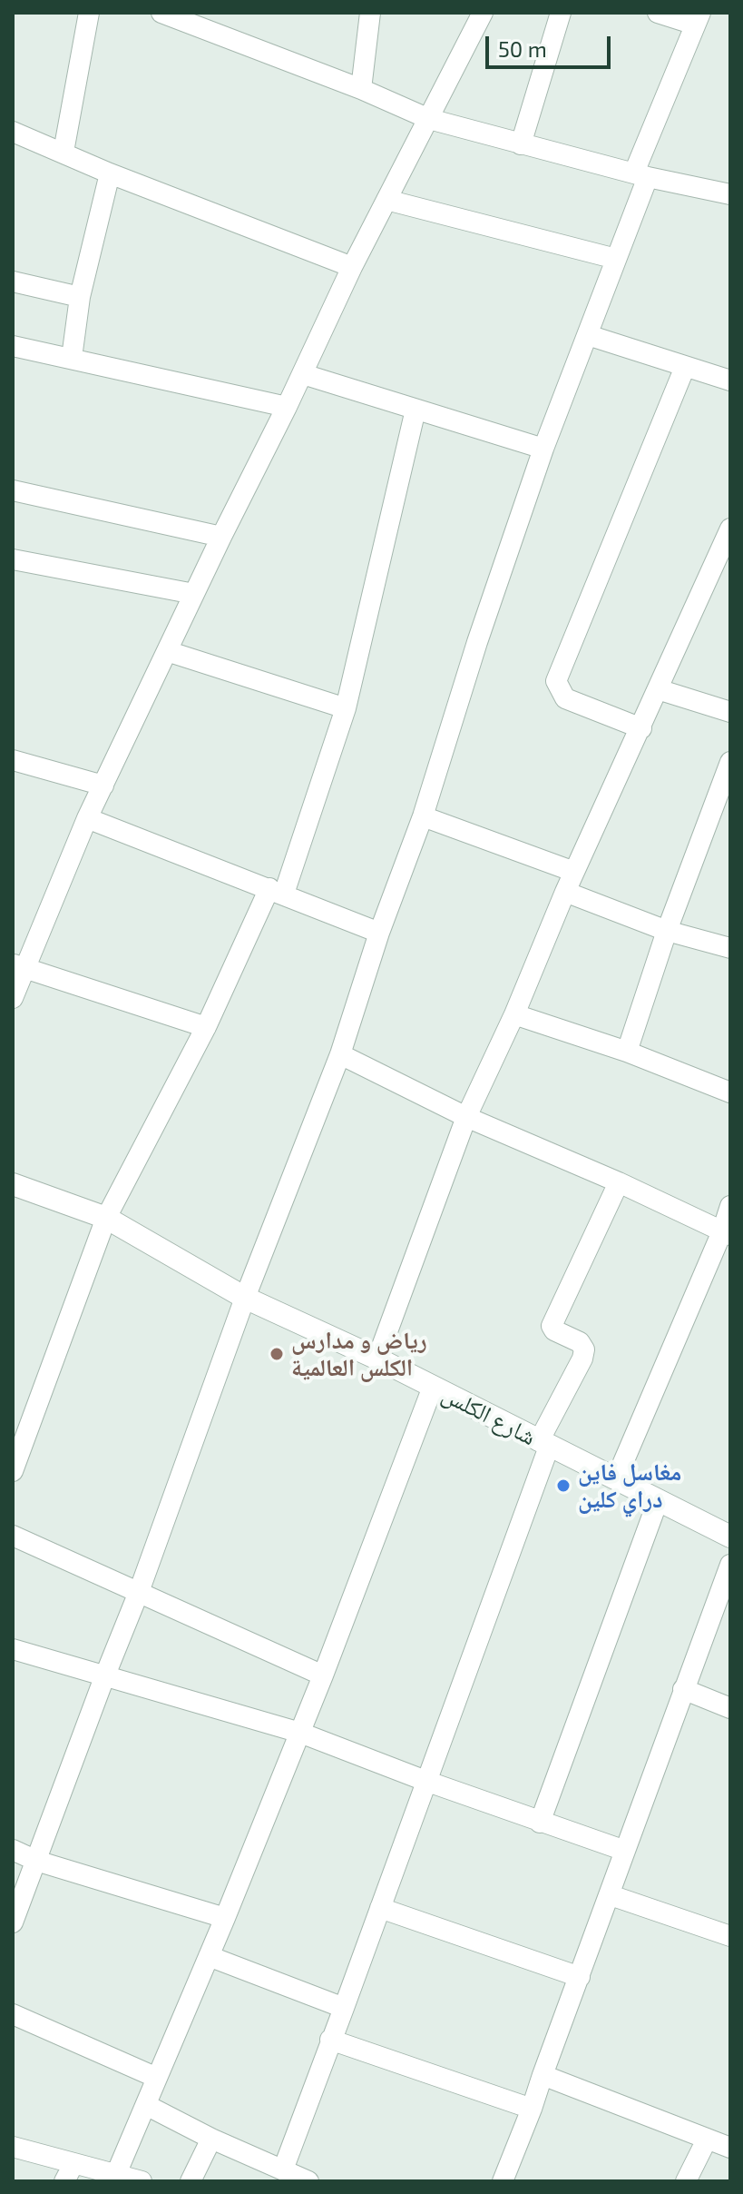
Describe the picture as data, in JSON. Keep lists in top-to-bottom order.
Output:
{
  "streets": {
    "street": ["شارع الكلس"]
  },
  "places": ["رياض و مدارس الكلس العالمية", "مغاسل فاين دراي كلين"],
  "scale_bar": "50 m"
}
